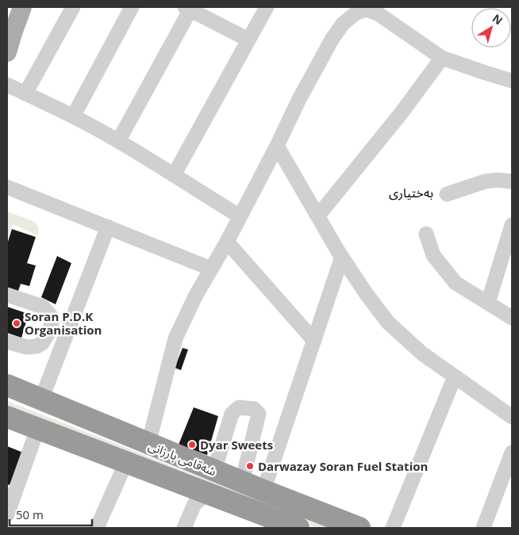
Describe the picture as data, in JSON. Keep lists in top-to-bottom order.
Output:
{
  "streets": {
    "highway": ["شەقامی بارزانی"]
  },
  "districts": ["بەختیاری"],
  "places": ["Soran P.D.K Organisation", "Dyar Sweets", "Darwazay Soran Fuel Station"],
  "scale_bar": "50 m",
  "north": "top right"
}
